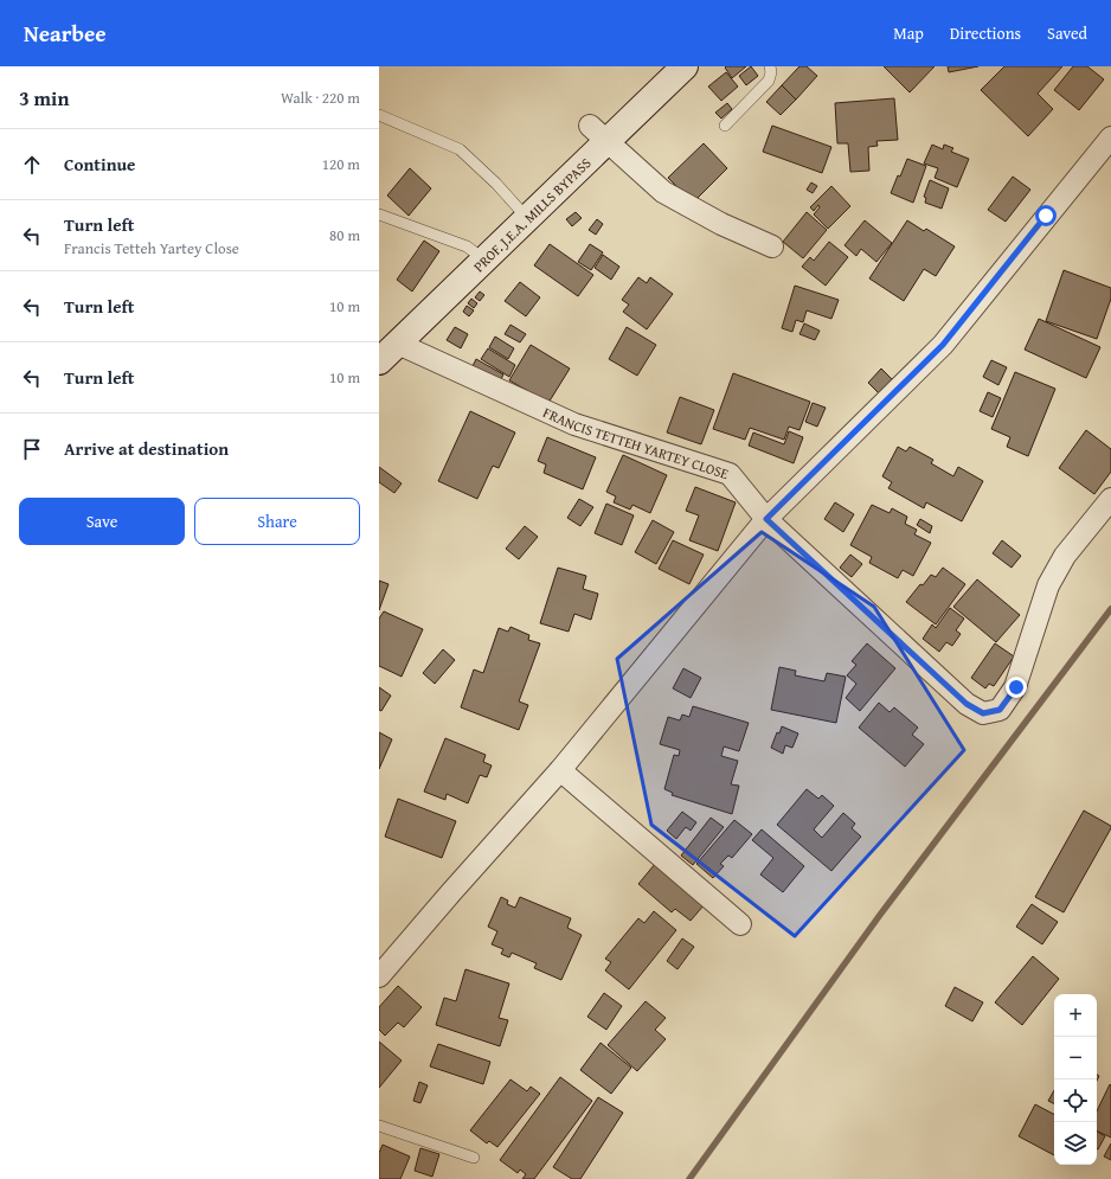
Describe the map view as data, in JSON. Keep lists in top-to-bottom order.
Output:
{
  "streets": {
    "street": ["PROF. J.E.A. MILLS BYPASS", "FRANCIS TETTEH YARTEY CLOSE"]
  },
  "crossings": [
    ["PROF. J.E.A. MILLS BYPASS", "FRANCIS TETTEH YARTEY CLOSE"]
  ],
  "page": {
    "header": "Nearbee",
    "nav": ["Map", "Directions", "Saved"],
    "heading": ["3 min", "Walk · 220 m"],
    "list": [
      ["Continue", "120 m"],
      ["Turn left", "Francis Tetteh Yartey Close", "80 m"],
      ["Turn left", "10 m"],
      ["Turn left", "10 m"],
      "Arrive at destination"
    ],
    "buttons": ["Save", "Share"],
    "map_buttons": ["+", "−"]
  }
}
